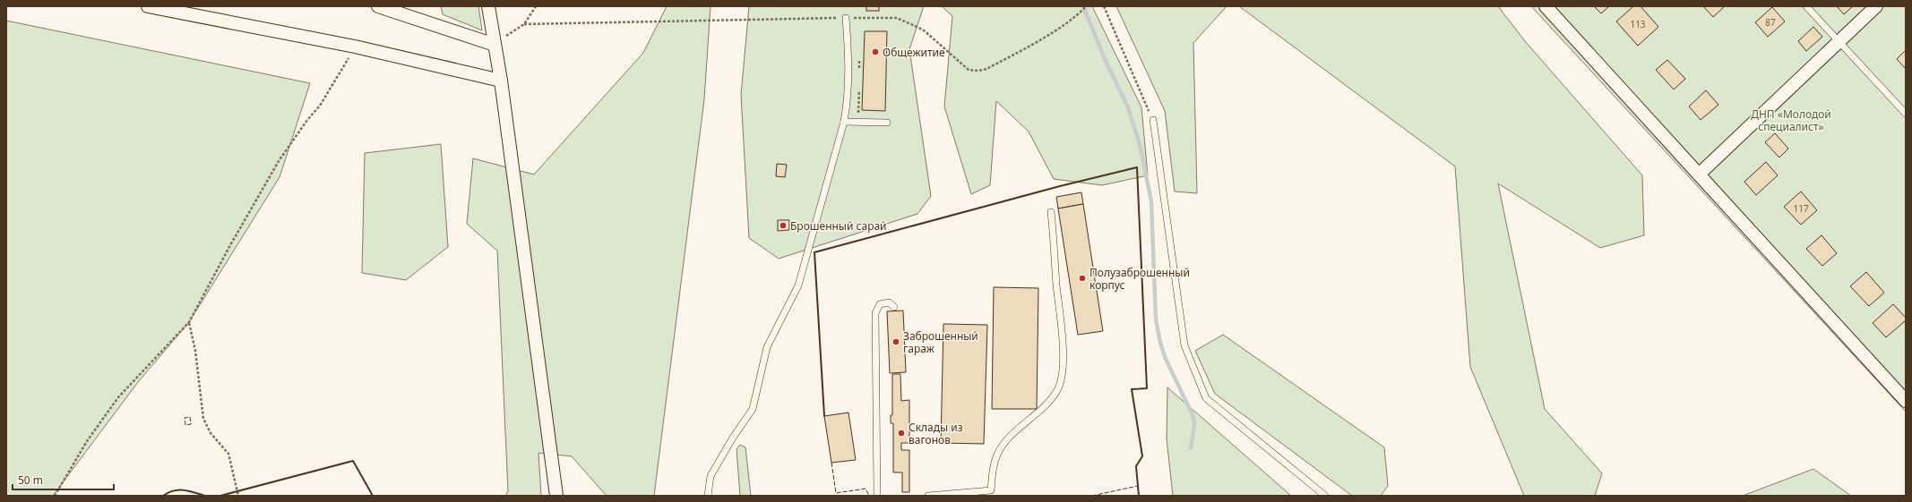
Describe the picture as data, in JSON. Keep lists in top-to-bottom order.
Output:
{
  "parks": ["ДНП «Молодой специалист»"],
  "places": [
    "Общежитие",
    "Брошенный сарай",
    "Полузаброшенный корпус",
    "Заброшенный гараж",
    "Склады из вагонов"
  ],
  "house_numbers": ["87", "113", "117"],
  "scale_bar": "50 m"
}
